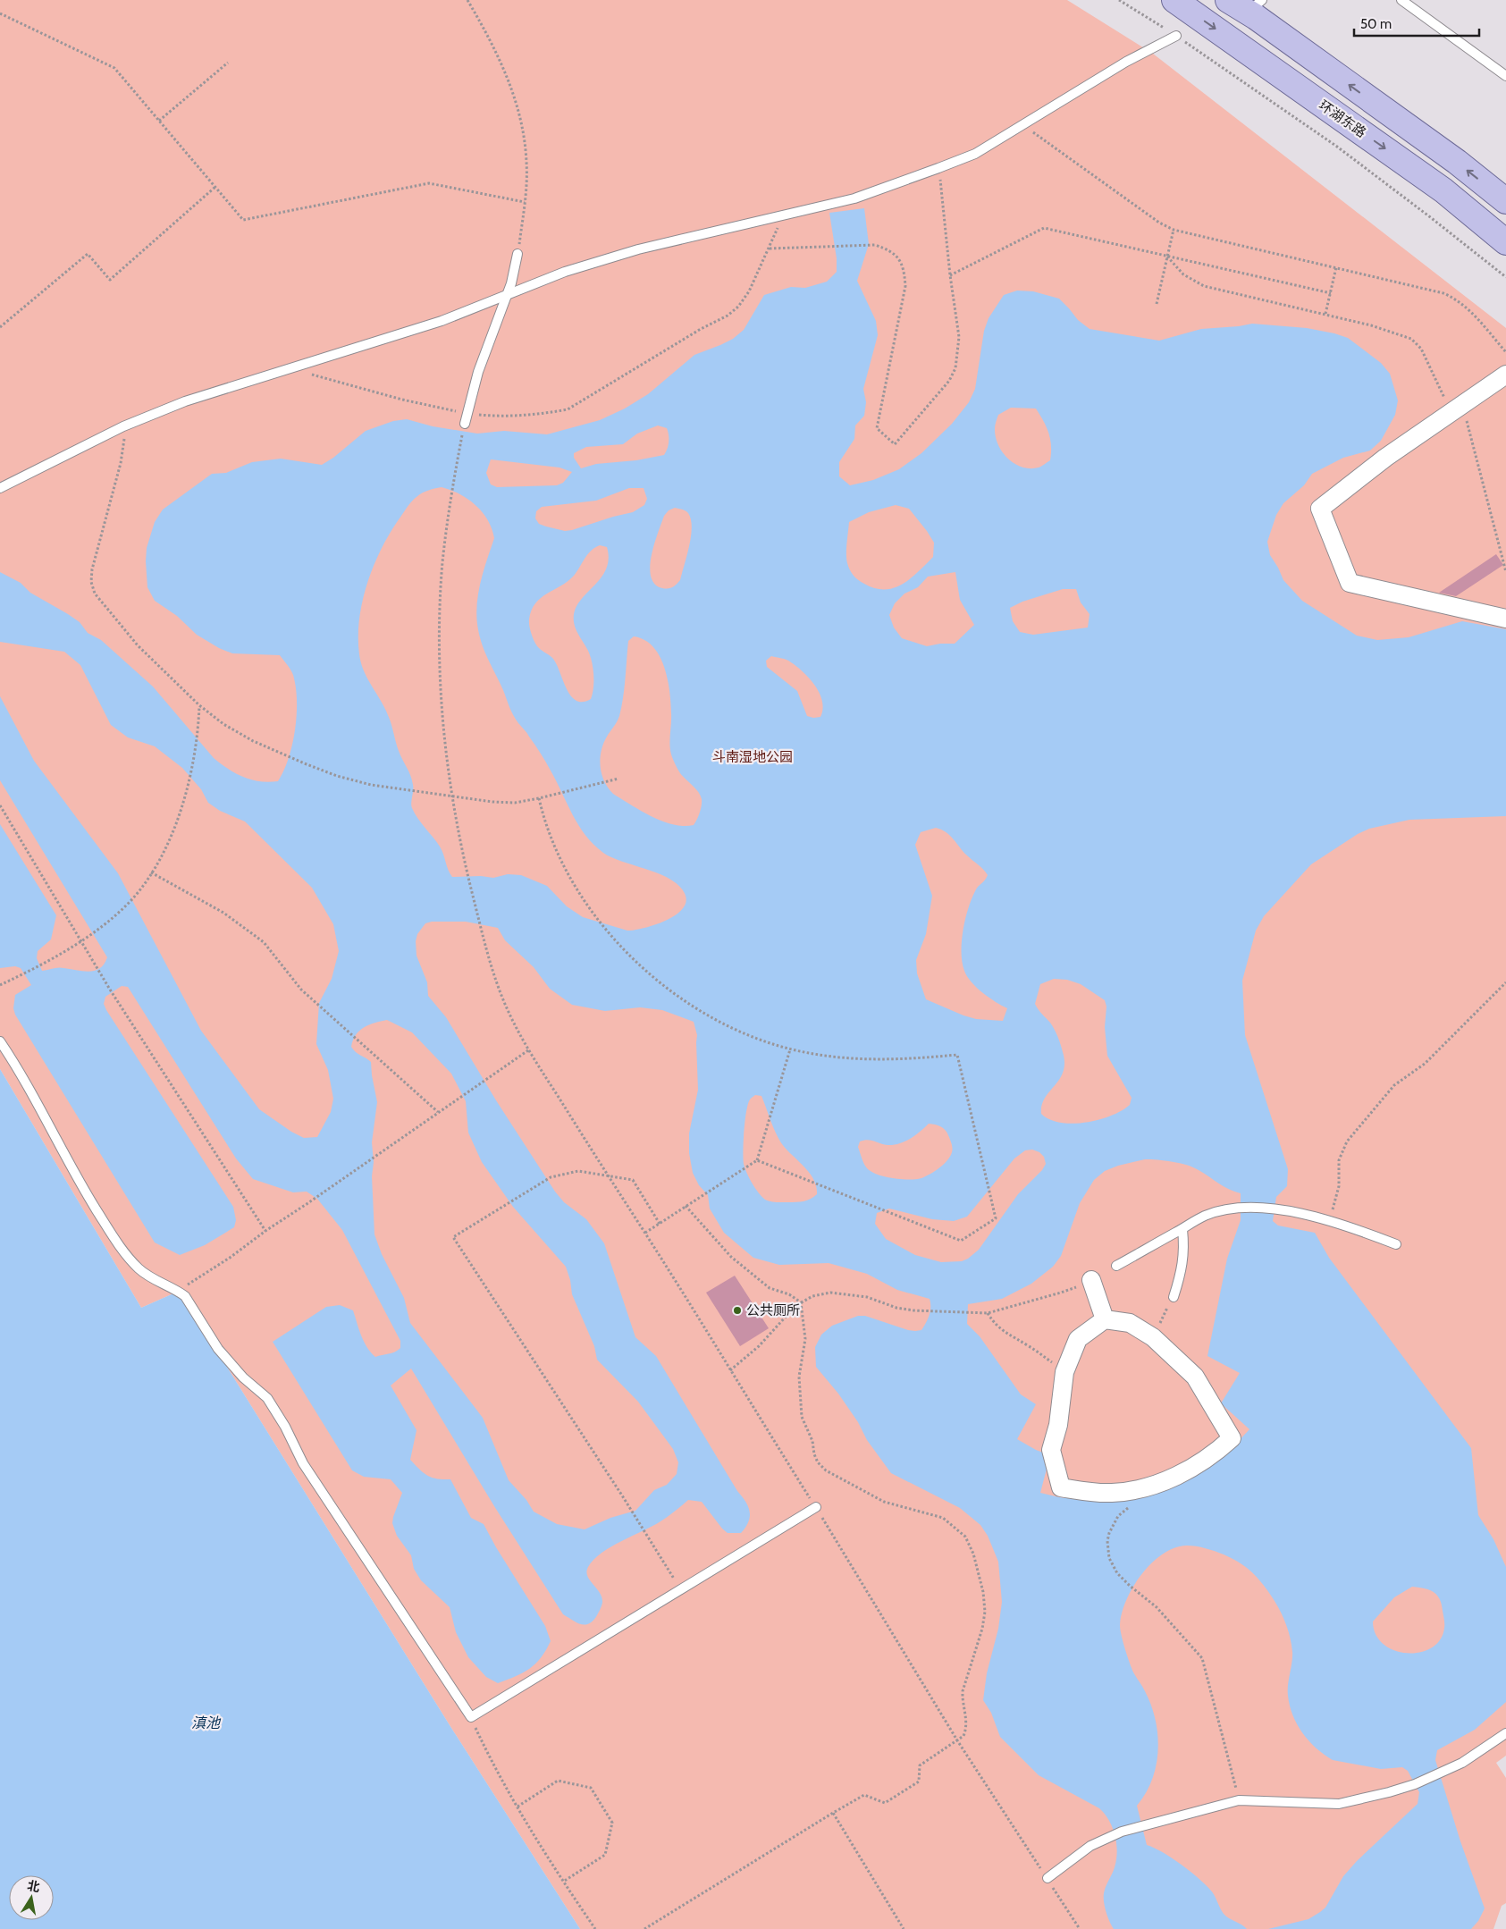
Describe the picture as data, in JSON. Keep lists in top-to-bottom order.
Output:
{
  "streets": {
    "main road": ["环湖东路"]
  },
  "water": ["滇池"],
  "parks": ["斗南湿地公园"],
  "places": ["公共厕所"],
  "scale_bar": "50 m",
  "north": "top"
}
